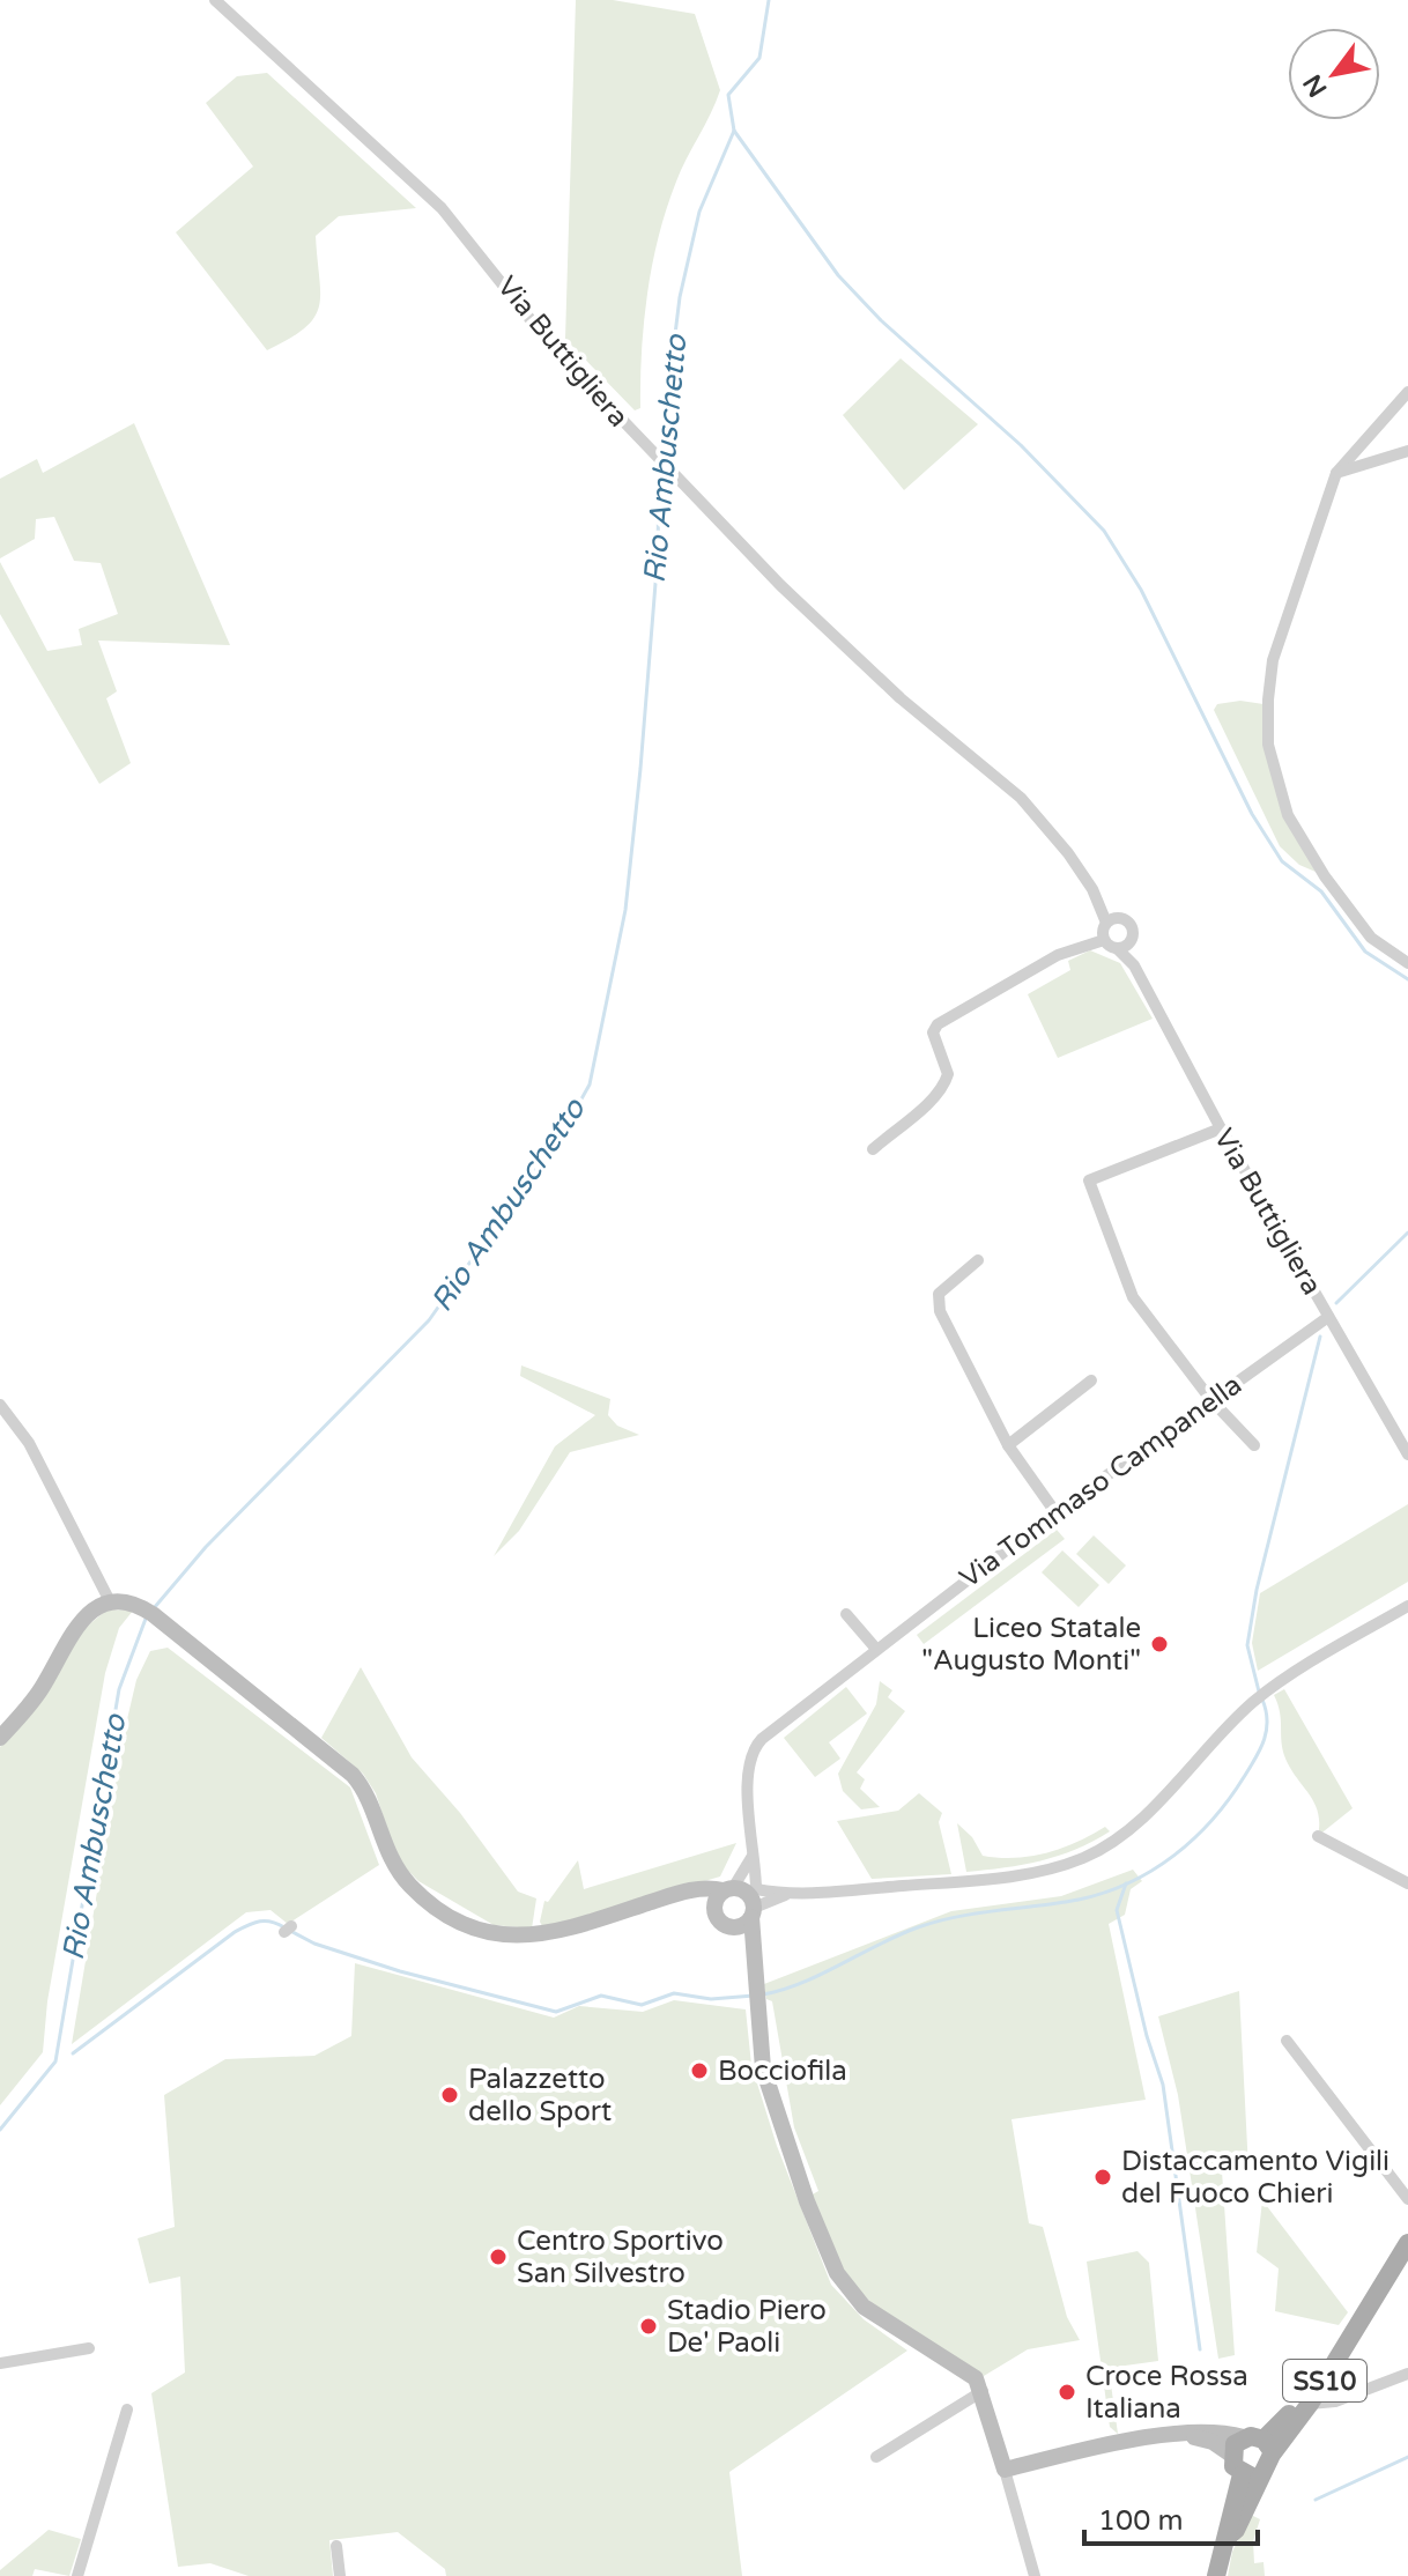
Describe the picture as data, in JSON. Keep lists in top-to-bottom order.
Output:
{
  "streets": {
    "main road": ["SS10"],
    "street": ["Via Buttigliera", "Via Tommaso Campanella"]
  },
  "crossings": [
    ["Via Buttigliera", "Via Tommaso Campanella"]
  ],
  "water": ["Rio Ambuschetto"],
  "places": [
    "Liceo Statale \"Augusto Monti\"",
    "Bocciofila",
    "Palazzetto dello Sport",
    "Distaccamento Vigili del Fuoco Chieri",
    "Centro Sportivo San Silvestro",
    "Stadio Piero De' Paoli",
    "Croce Rossa Italiana"
  ],
  "scale_bar": "100 m",
  "north": "bottom left"
}
